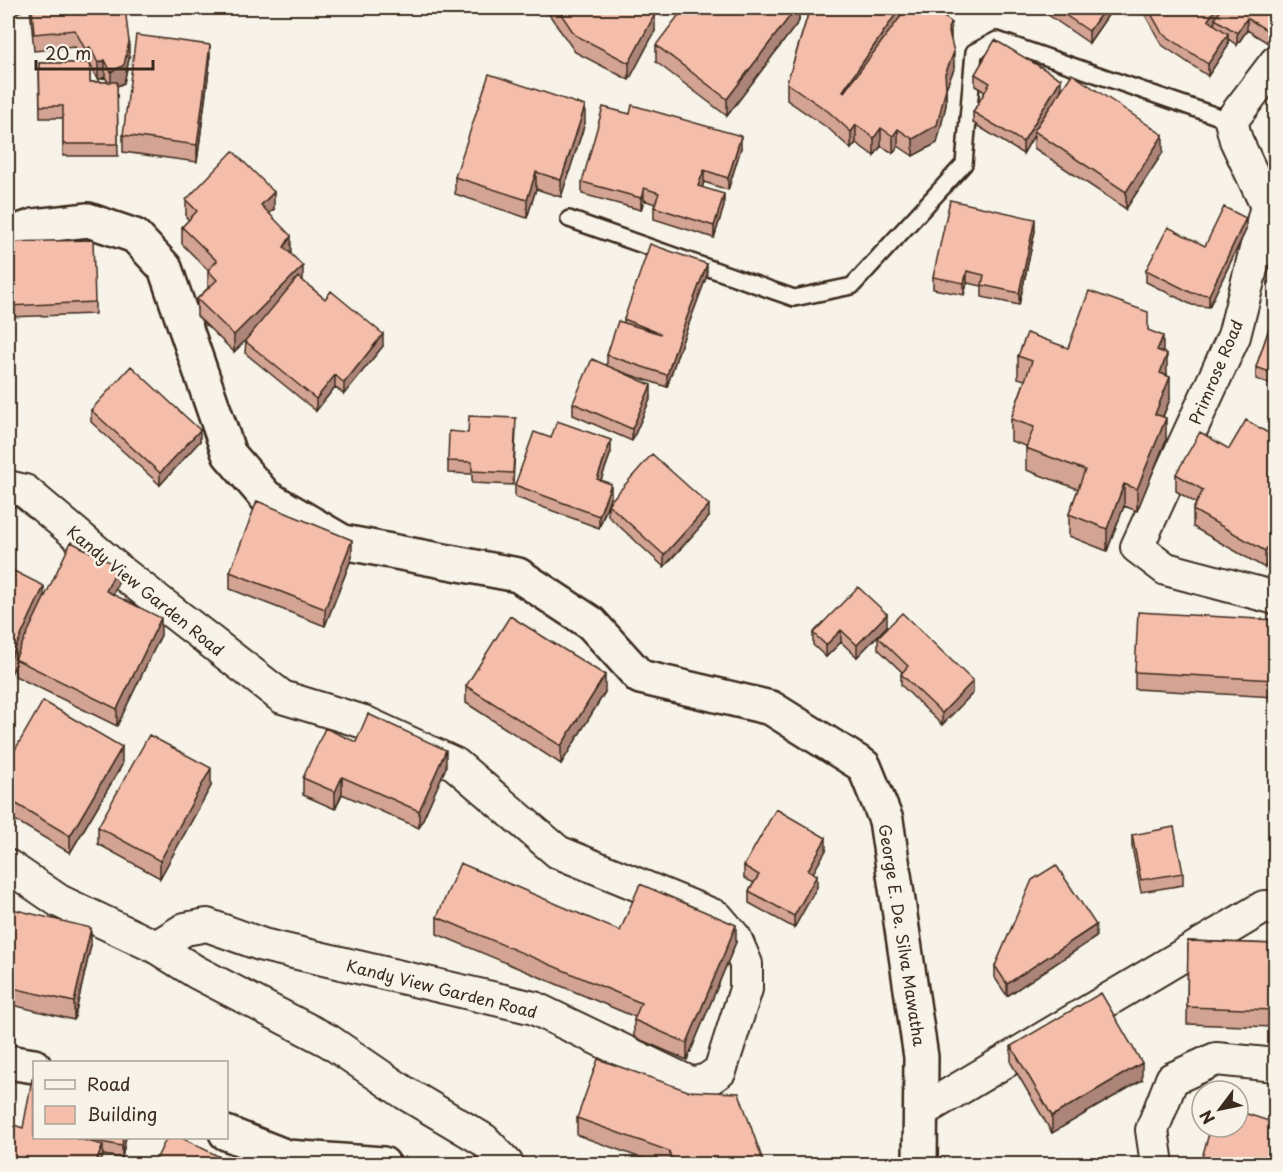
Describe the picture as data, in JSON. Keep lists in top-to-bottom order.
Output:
{
  "streets": {
    "street": ["Primrose Road", "Kandy View Garden Road", "George E. De. Silva Mawatha"]
  },
  "legend": ["Road", "Building"],
  "scale_bar": "20 m",
  "north": "bottom left"
}
